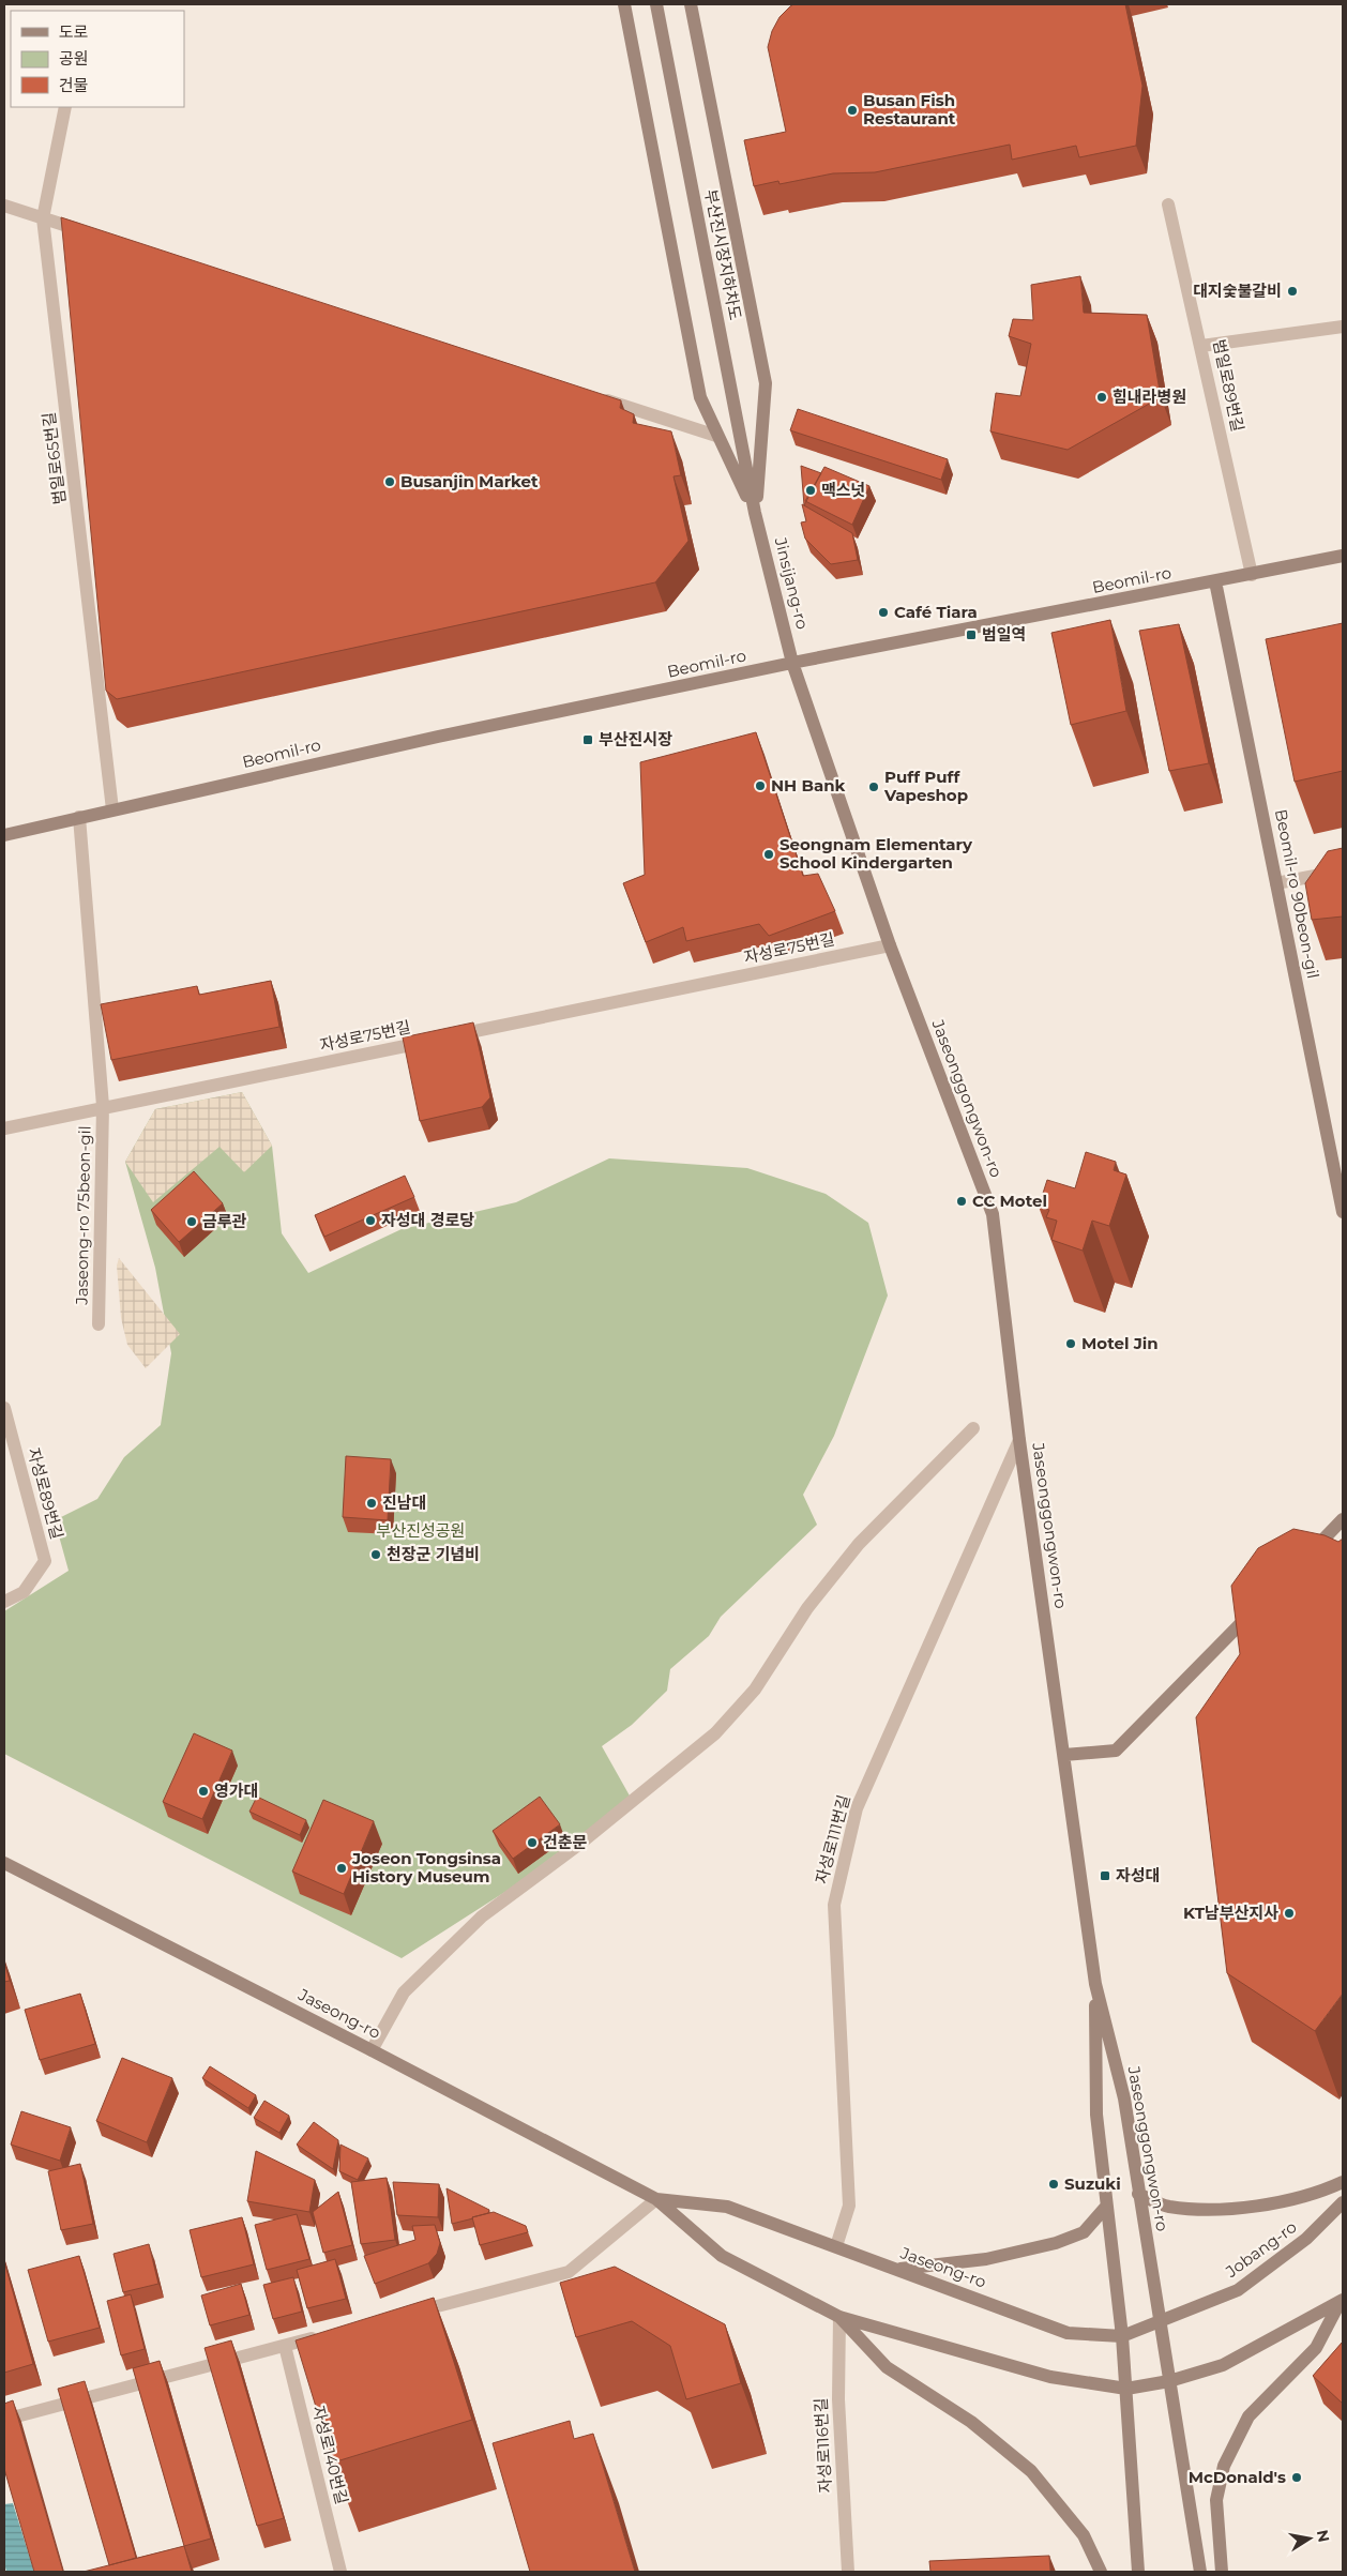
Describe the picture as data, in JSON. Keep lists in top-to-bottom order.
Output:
{
  "streets": {
    "main road": [
      "부산진시장지하차도",
      "Beomil-ro",
      "Jinsijang-ro",
      "Beomil-ro 90beon-gil",
      "Jaseonggongwon-ro",
      "Jaseong-ro",
      "Jobang-ro"
    ],
    "street": [
      "범일로89번길",
      "범일로65번길",
      "자성로75번길",
      "Jaseong-ro 75beon-gil",
      "자성로89번길",
      "자성로111번길",
      "자성로116번길",
      "자성로140번길"
    ]
  },
  "crossings": [
    ["부산진시장지하차도", "Jinsijang-ro"],
    ["범일로89번길", "Beomil-ro"],
    ["범일로65번길", "Beomil-ro"],
    ["Beomil-ro", "Jinsijang-ro"],
    ["Beomil-ro", "Beomil-ro 90beon-gil"],
    ["Beomil-ro", "Jaseonggongwon-ro"],
    ["Jinsijang-ro", "Jaseonggongwon-ro"],
    ["자성로75번길", "Jaseonggongwon-ro"],
    ["자성로75번길", "Jaseong-ro 75beon-gil"],
    ["Jaseonggongwon-ro", "자성로111번길"],
    ["Jaseonggongwon-ro", "Jaseong-ro"],
    ["Jaseonggongwon-ro", "Jobang-ro"],
    ["자성로111번길", "Jaseong-ro"],
    ["Jaseong-ro", "Jobang-ro"],
    ["Jaseong-ro", "자성로116번길"]
  ],
  "parks": ["부산진성공원"],
  "places": {
    "other": [
      "Busan Fish Restaurant",
      "대지숯불갈비",
      "힘내라병원",
      "Busanjin Market",
      "맥스넛",
      "Café Tiara",
      "NH Bank",
      "Puff Puff Vapeshop",
      "Seongnam Elementary School Kindergarten",
      "CC Motel",
      "자성대 경로당",
      "금루관",
      "Motel Jin",
      "진남대",
      "천장군 기념비",
      "영가대",
      "건춘문",
      "Joseon Tongsinsa History Museum",
      "KT남부산지사",
      "Suzuki",
      "McDonald's"
    ],
    "transit": ["범일역", "부산진시장", "자성대"]
  },
  "legend": ["도로", "공원", "건물"],
  "north": "right"
}
